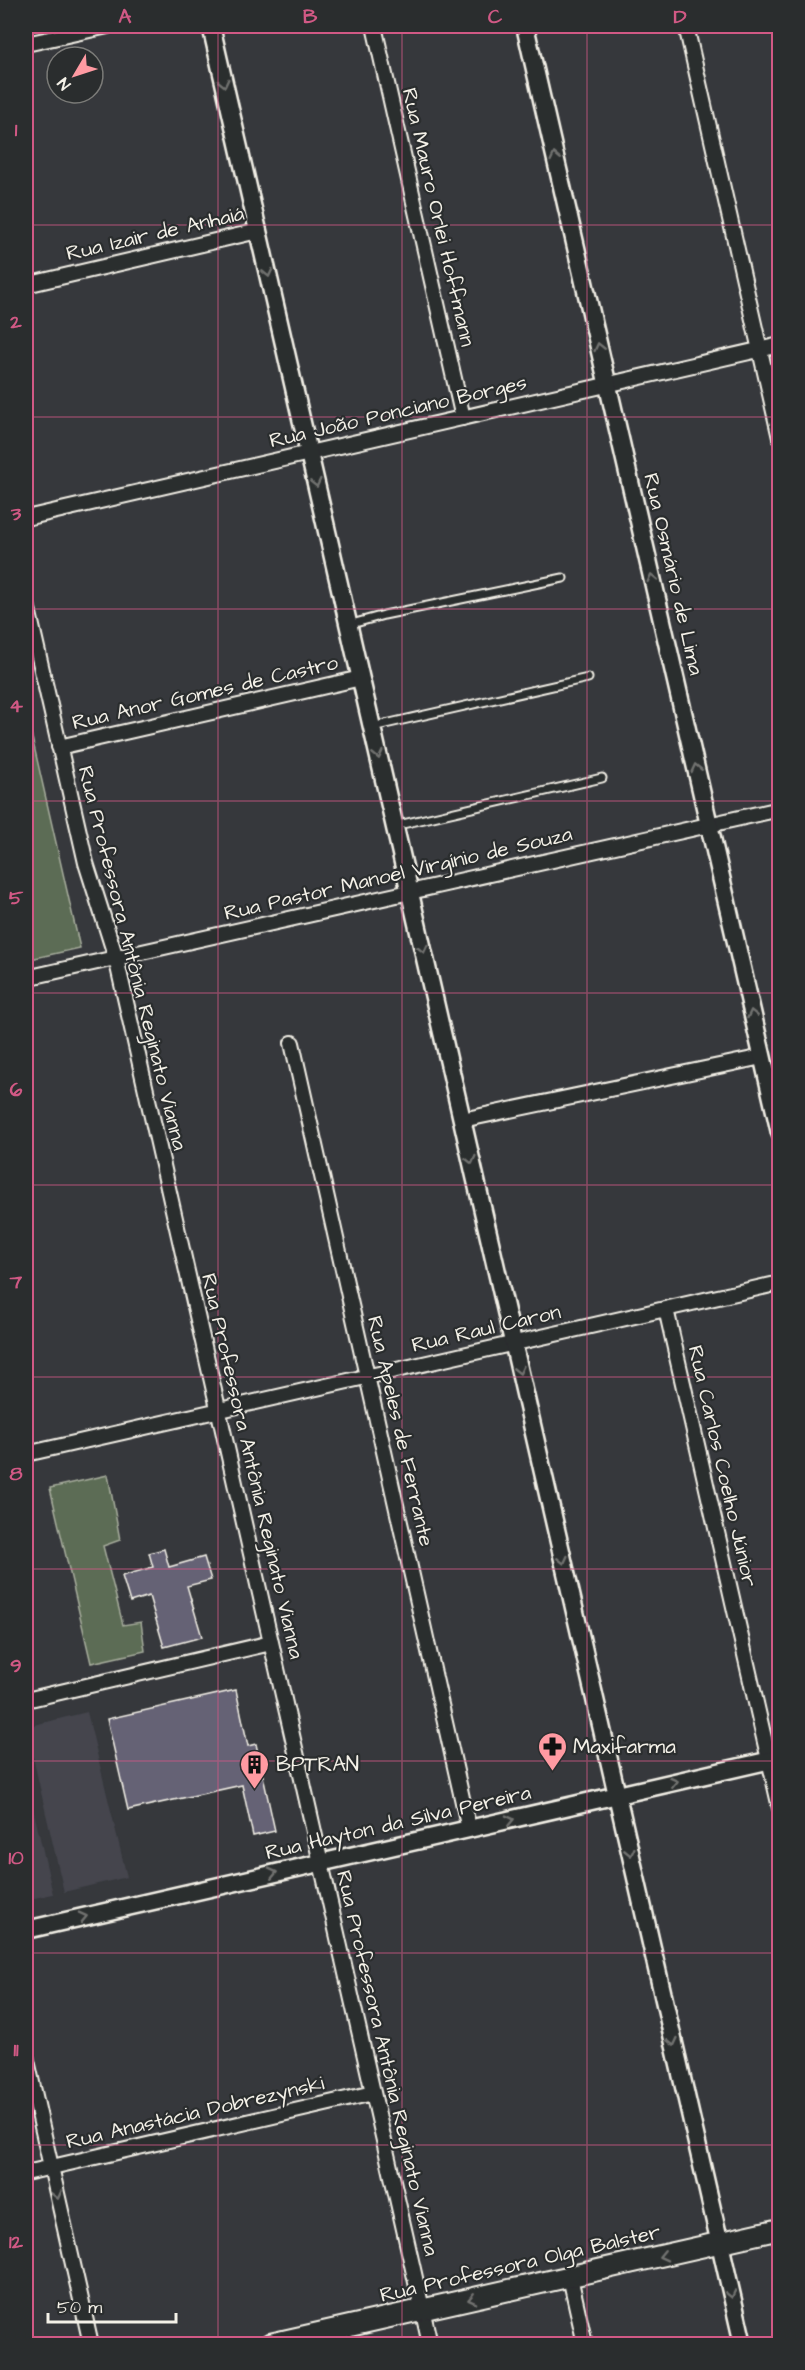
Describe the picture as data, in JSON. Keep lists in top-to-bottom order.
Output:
{
  "streets": {
    "main road": ["Rua Professora Olga Balster"],
    "street": [
      "Rua Mauro Orlei Hoffmann",
      "Rua Izair de Anhaiá",
      "Rua João Ponciano Borges",
      "Rua Osmário de Lima",
      "Rua Anor Gomes de Castro",
      "Rua Pastor Manoel Virgínio de Souza",
      "Rua Professora Antônia Reginato Vianna",
      "Rua Raul Caron",
      "Rua Apeles de Ferrante",
      "Rua Carlos Coelho Júnior",
      "Rua Hayton da Silva Pereira",
      "Rua Anastácia Dobrezynski"
    ]
  },
  "crossings": [
    ["Rua Mauro Orlei Hoffmann", "Rua João Ponciano Borges"],
    ["Rua João Ponciano Borges", "Rua Osmário de Lima"],
    ["Rua Osmário de Lima", "Rua Pastor Manoel Virgínio de Souza"],
    ["Rua Anor Gomes de Castro", "Rua Professora Antônia Reginato Vianna"],
    ["Rua Pastor Manoel Virgínio de Souza", "Rua Professora Antônia Reginato Vianna"],
    ["Rua Professora Antônia Reginato Vianna", "Rua Raul Caron"],
    ["Rua Professora Antônia Reginato Vianna", "Rua Hayton da Silva Pereira"],
    ["Rua Professora Antônia Reginato Vianna", "Rua Anastácia Dobrezynski"],
    ["Rua Professora Antônia Reginato Vianna", "Rua Professora Olga Balster"],
    ["Rua Raul Caron", "Rua Apeles de Ferrante"],
    ["Rua Raul Caron", "Rua Carlos Coelho Júnior"],
    ["Rua Apeles de Ferrante", "Rua Hayton da Silva Pereira"],
    ["Rua Carlos Coelho Júnior", "Rua Hayton da Silva Pereira"]
  ],
  "one_way": ["Rua Osmário de Lima", "Rua Hayton da Silva Pereira", "Rua Professora Olga Balster"],
  "places": {
    "pharmacy": ["Maxifarma"],
    "building": ["BPTRAN"]
  },
  "scale_bar": "50 m",
  "north": "bottom left",
  "grid": {
    "columns": [
      "A",
      "B",
      "C",
      "D"
    ],
    "rows": [
      "1",
      "2",
      "3",
      "4",
      "5",
      "6",
      "7",
      "8",
      "9",
      "10",
      "11",
      "12"
    ]
  }
}
